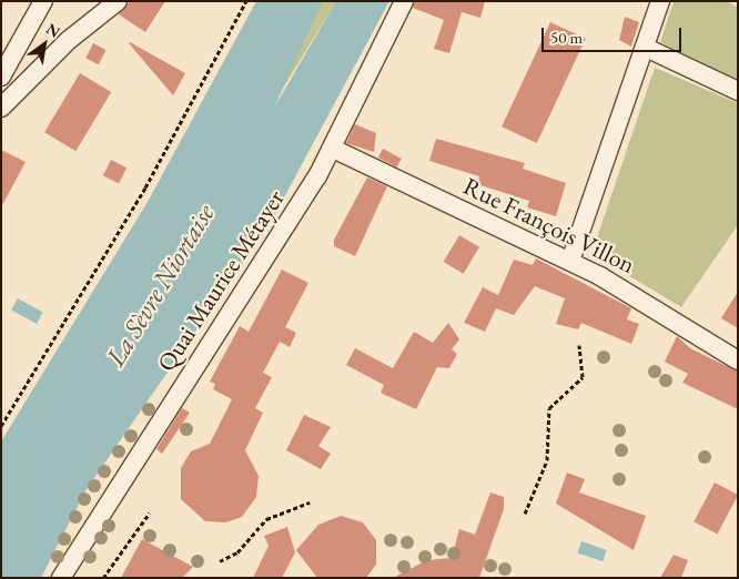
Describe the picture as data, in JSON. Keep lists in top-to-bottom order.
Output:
{
  "streets": {
    "street": ["Rue François Villon", "Quai Maurice Métayer"]
  },
  "crossings": [
    ["Rue François Villon", "Quai Maurice Métayer"]
  ],
  "water": ["La Sèvre Niortaise"],
  "scale_bar": "50 m",
  "north": "top right"
}
